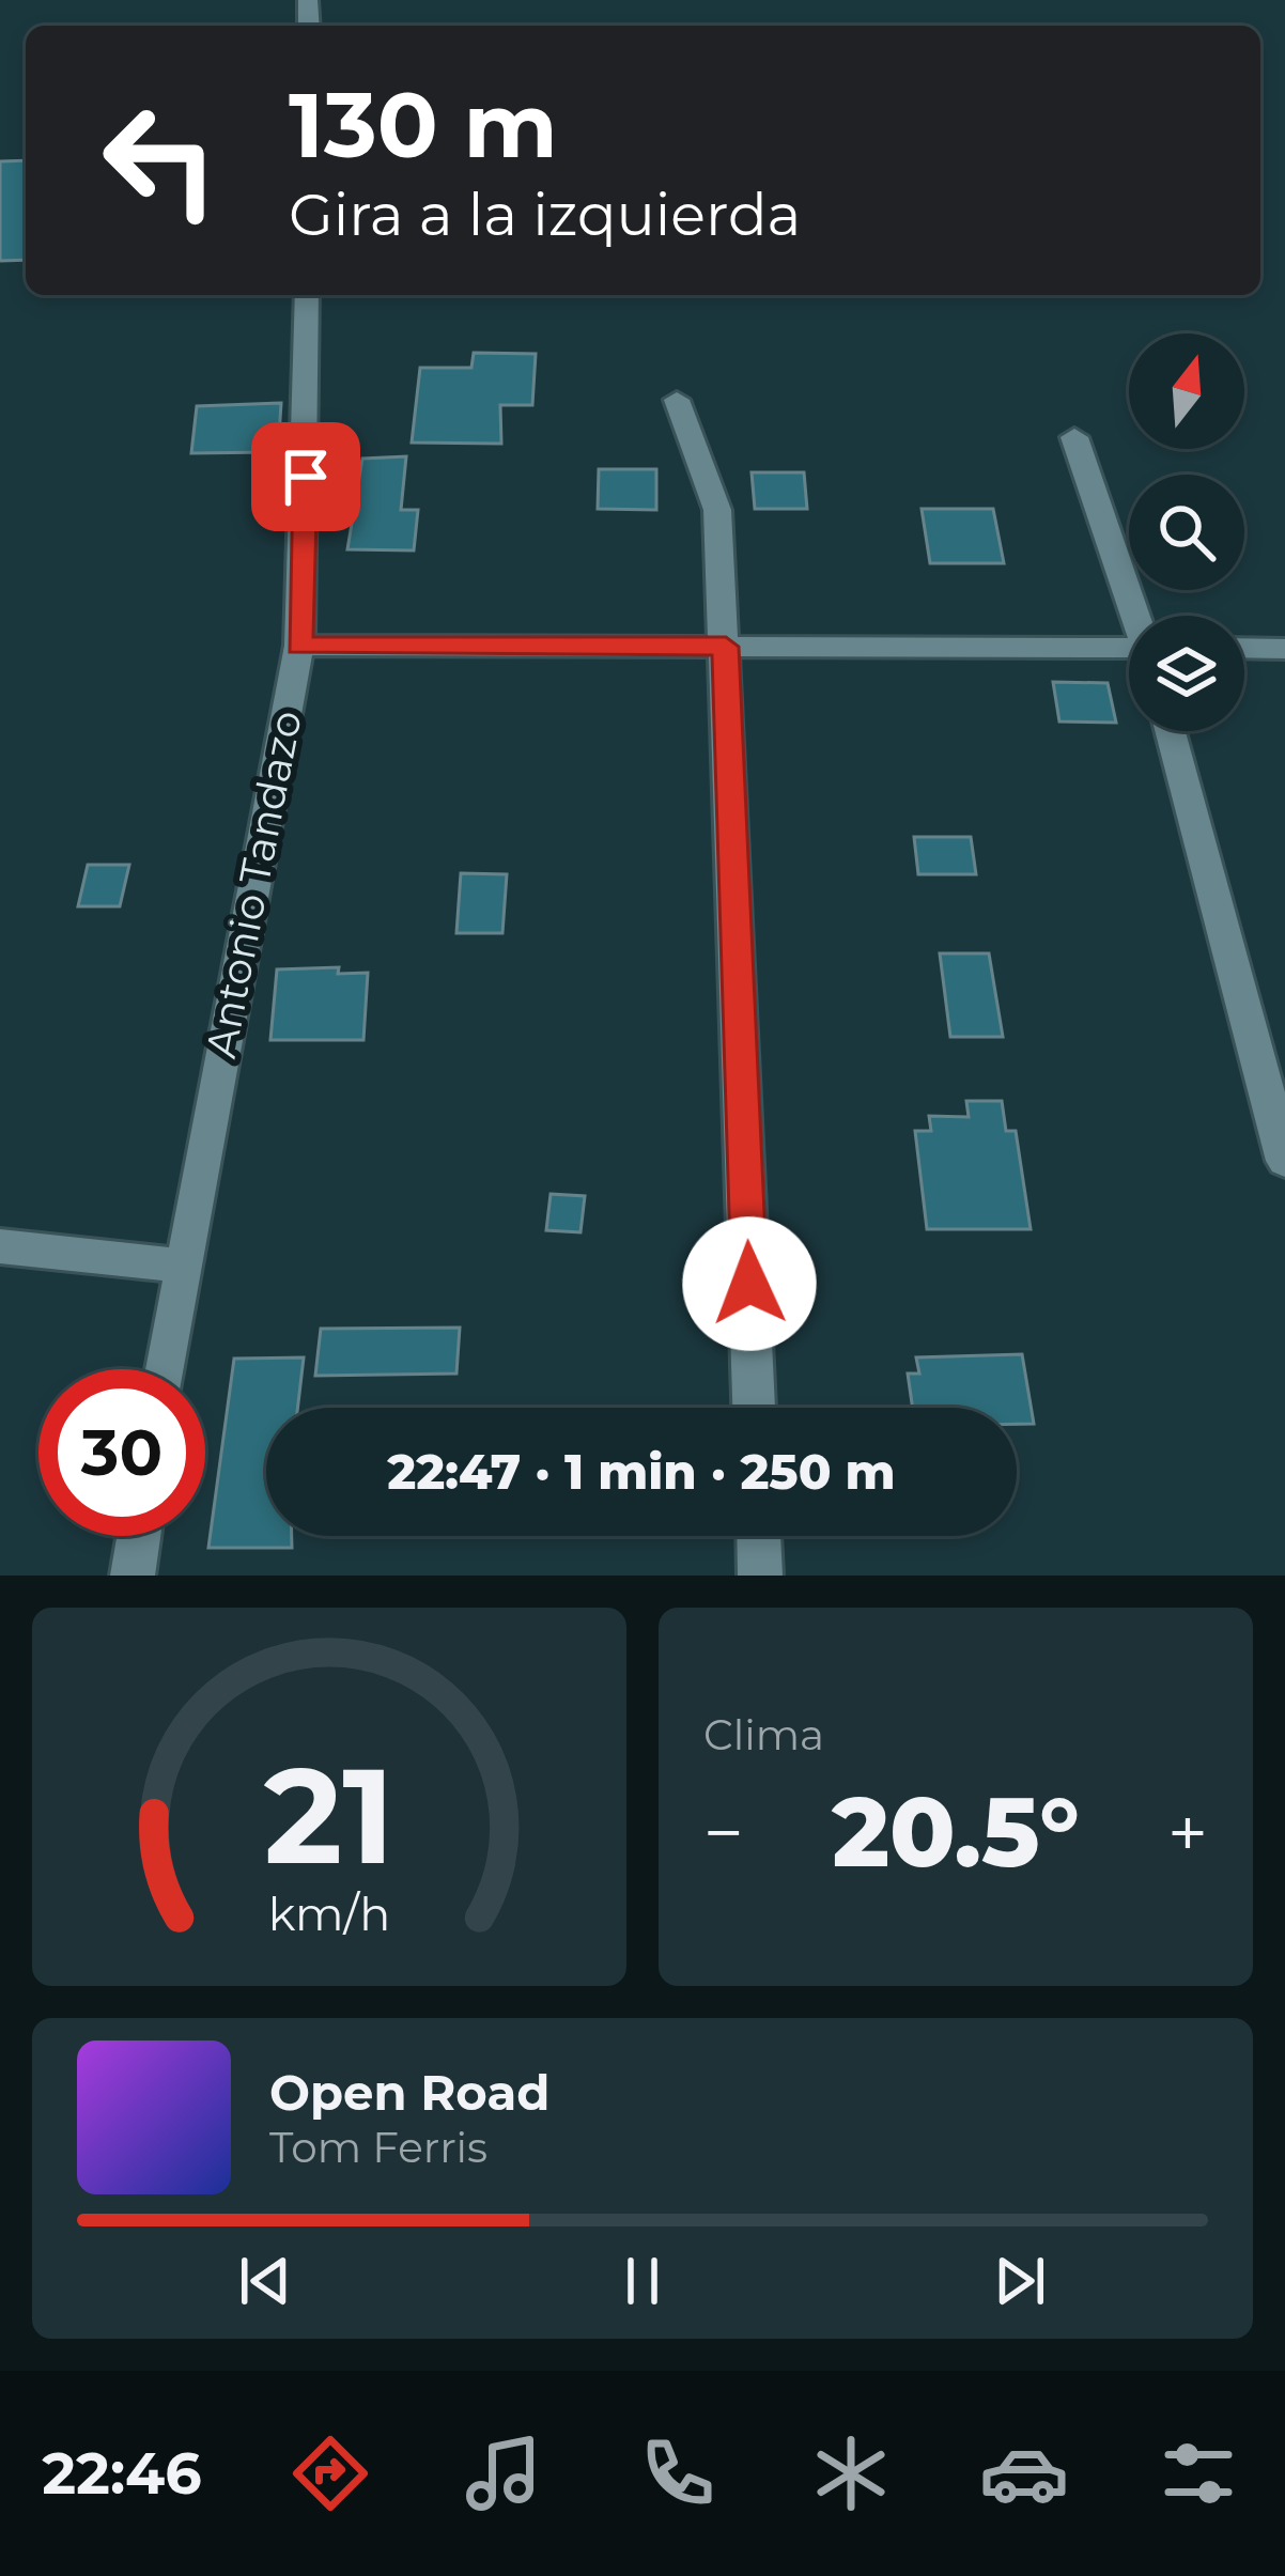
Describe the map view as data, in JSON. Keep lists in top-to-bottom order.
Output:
{
  "streets": {
    "street": ["Antonio Tandazo"]
  },
  "north": "top",
  "page": {
    "turn": ["130 m", "Gira a la izquierda"],
    "limit": "30",
    "trip": "22:47 · 1 min · 250 m",
    "tile": "Clima",
    "heat": ["−", "20.5°", "+"],
    "song": ["Open Road", "Tom Ferris"],
    "tabs": "22:46",
    "gauge": ["21", "km/h"]
  }
}
